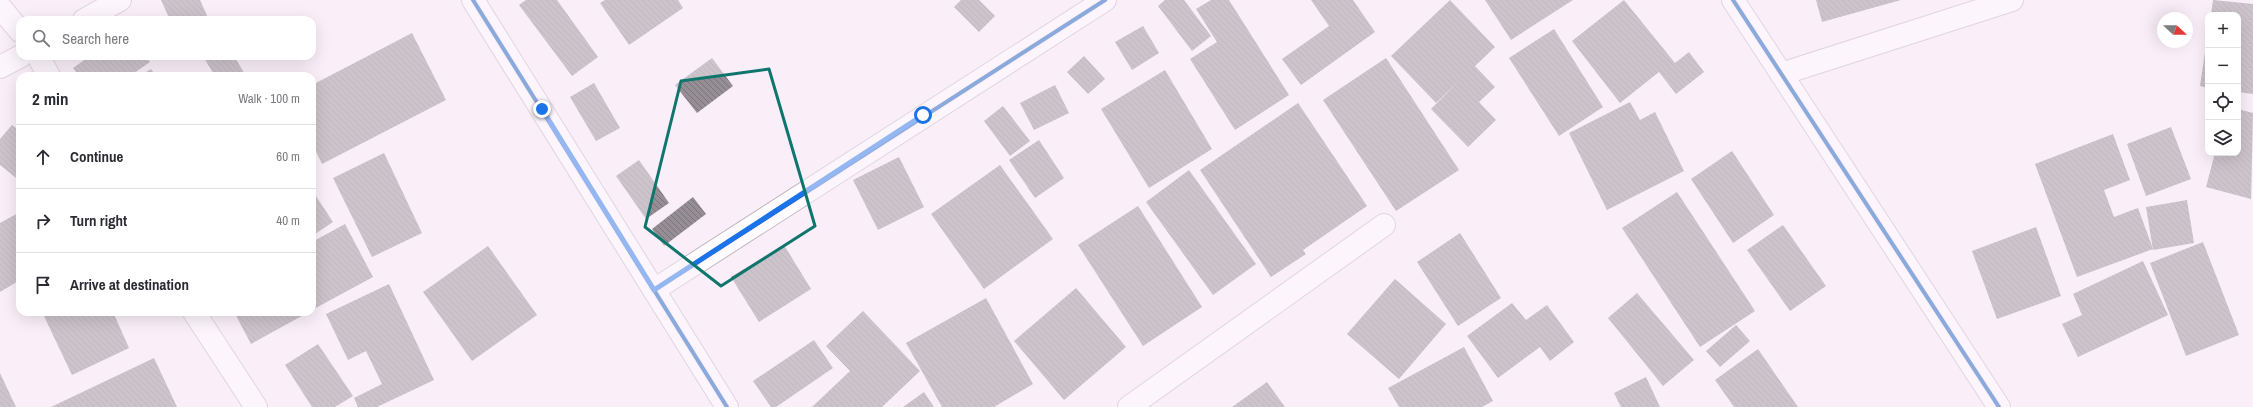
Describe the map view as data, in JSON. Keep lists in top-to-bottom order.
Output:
{
  "north": "right",
  "page": {
    "map_buttons": ["+", "−"],
    "search": "Search here",
    "heading": ["2 min", "Walk · 100 m"],
    "list": [
      ["Continue", "60 m"],
      ["Turn right", "40 m"],
      "Arrive at destination"
    ]
  }
}
